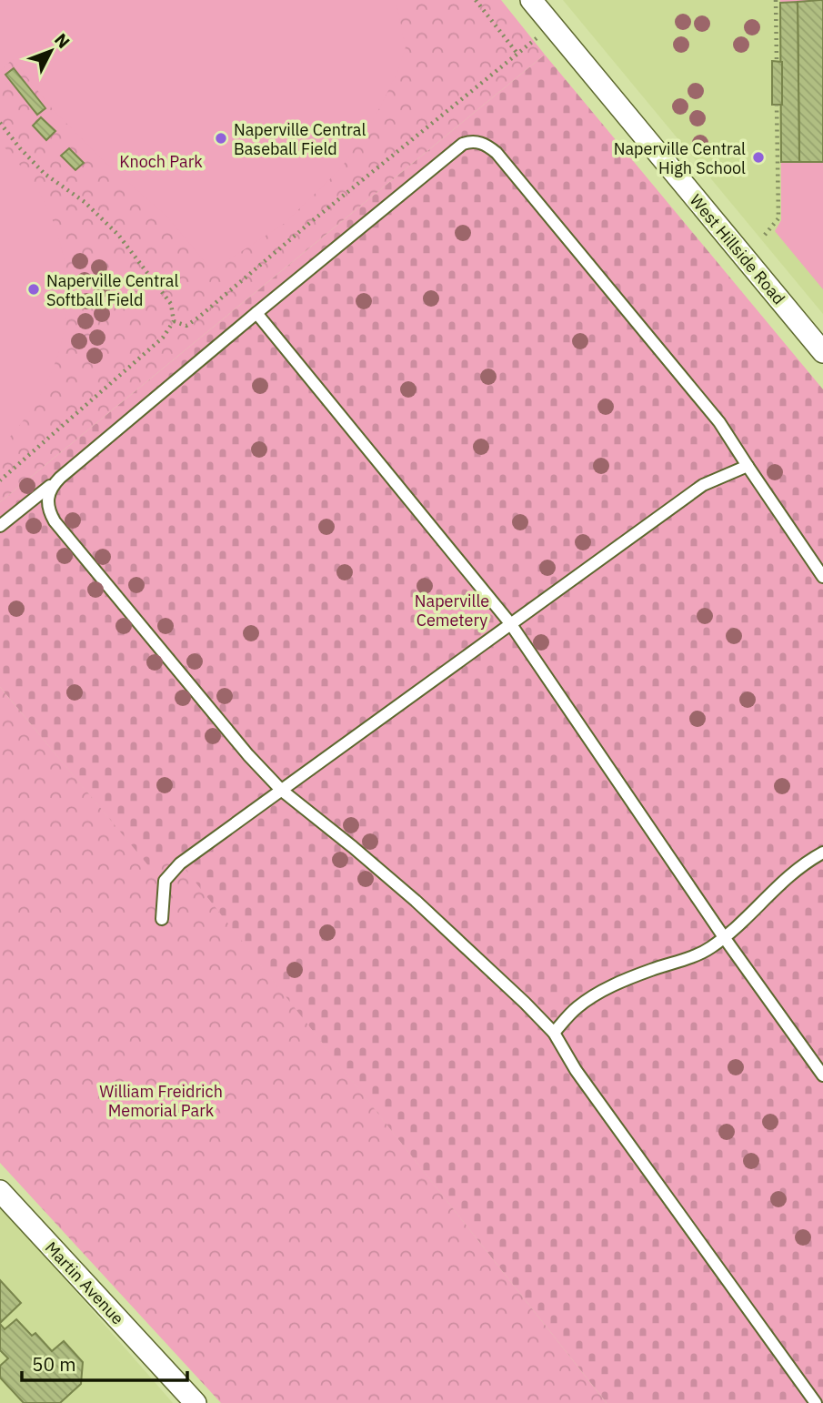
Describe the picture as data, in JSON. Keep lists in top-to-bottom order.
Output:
{
  "streets": {
    "street": ["West Hillside Road", "Martin Avenue"]
  },
  "parks": ["Knoch Park", "Naperville Cemetery", "William Freidrich Memorial Park"],
  "places": ["Naperville Central Baseball Field", "Naperville Central High School", "Naperville Central Softball Field"],
  "scale_bar": "50 m",
  "north": "top right"
}
